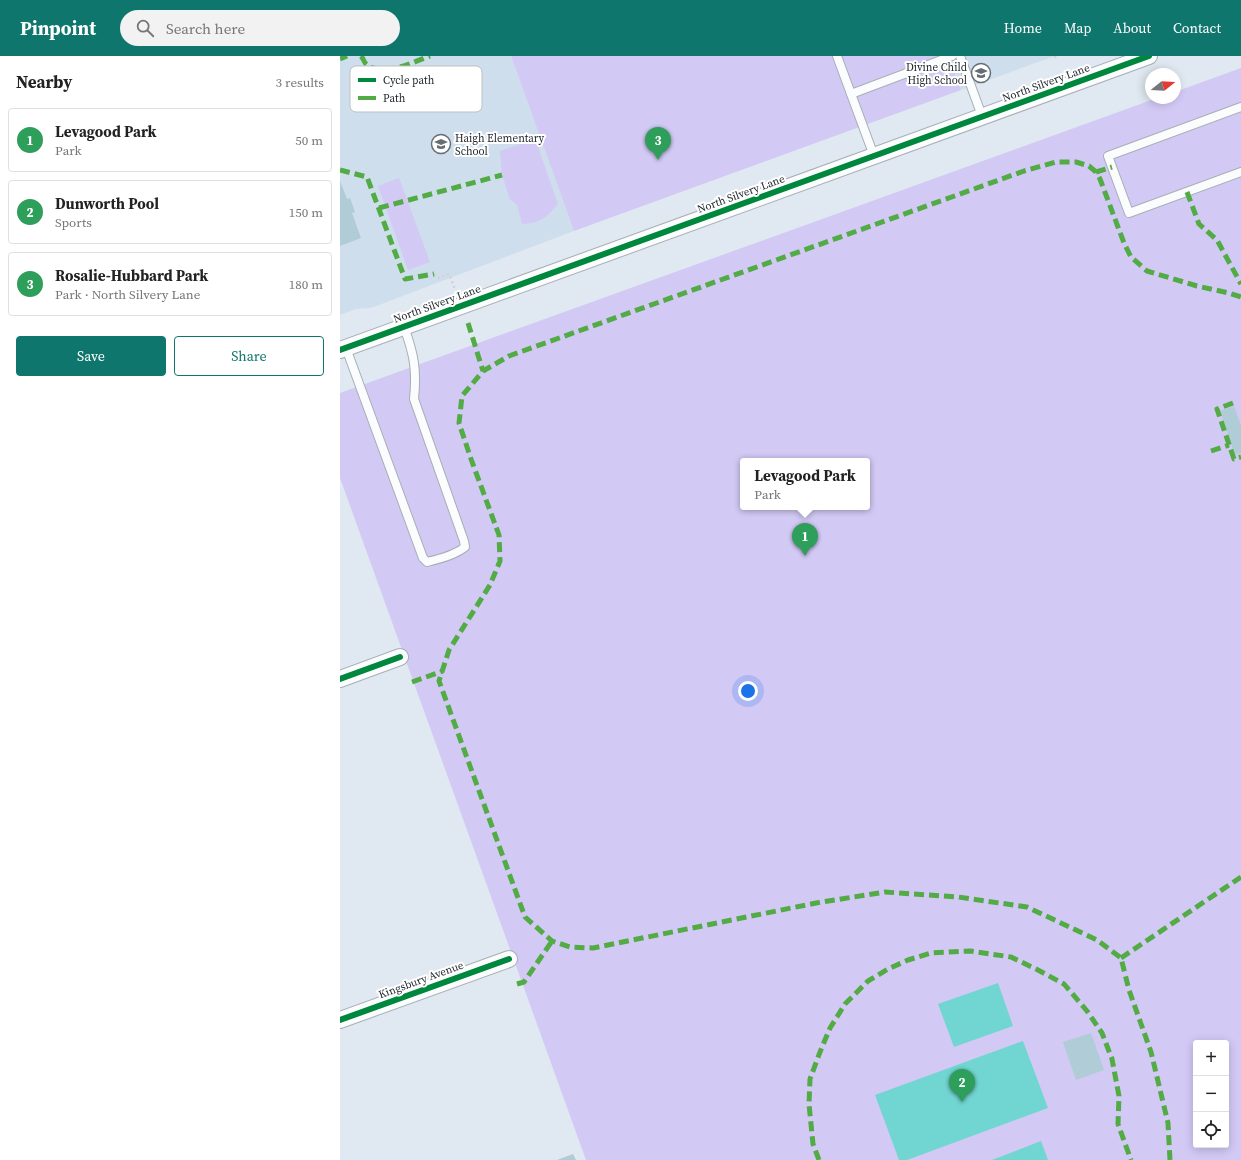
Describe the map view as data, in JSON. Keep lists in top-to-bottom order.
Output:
{
  "streets": {
    "street": ["North Silvery Lane", "Kingsbury Avenue"]
  },
  "places": {
    "school or university": ["Divine Child High School", "Haigh Elementary School"]
  },
  "legend": ["Cycle path", "Path"],
  "north": "right",
  "page": {
    "header": "Pinpoint",
    "search": "Search here",
    "nav": [
      "Home",
      "Map",
      "About",
      "Contact"
    ],
    "heading": ["Nearby", "3 results"],
    "list": [
      {
        "mark": "1",
        "name": "Levagood Park",
        "note": "Park",
        "value": "50 m"
      },
      {
        "mark": "2",
        "name": "Dunworth Pool",
        "note": "Sports",
        "value": "150 m"
      },
      {
        "mark": "3",
        "name": "Rosalie-Hubbard Park",
        "note": "Park · North Silvery Lane",
        "value": "180 m"
      }
    ],
    "pins": ["3", "1", "2"],
    "buttons": ["Save", "Share"],
    "popup": ["Levagood Park", "Park"],
    "map_buttons": ["+", "−"]
  }
}
